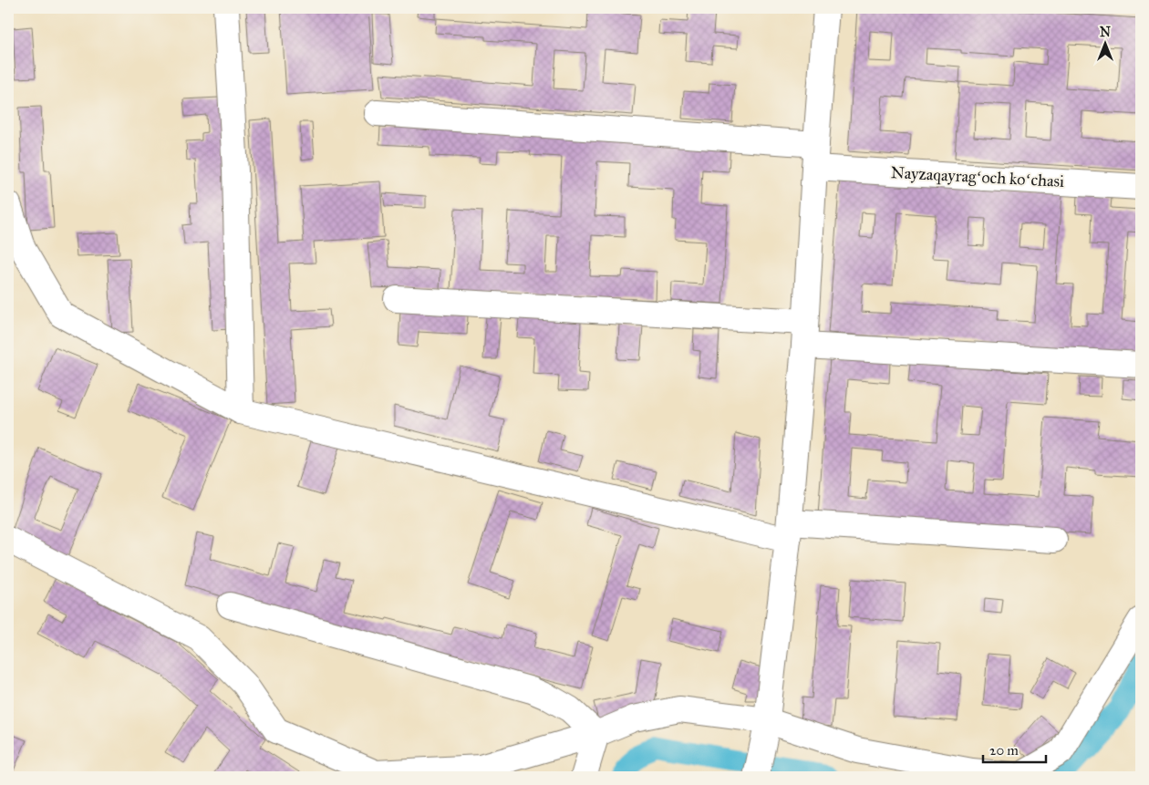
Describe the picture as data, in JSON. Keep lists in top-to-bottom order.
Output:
{
  "streets": {
    "street": ["Nayzaqayragʻoch koʻchasi"]
  },
  "scale_bar": "20 m",
  "north": "top"
}
